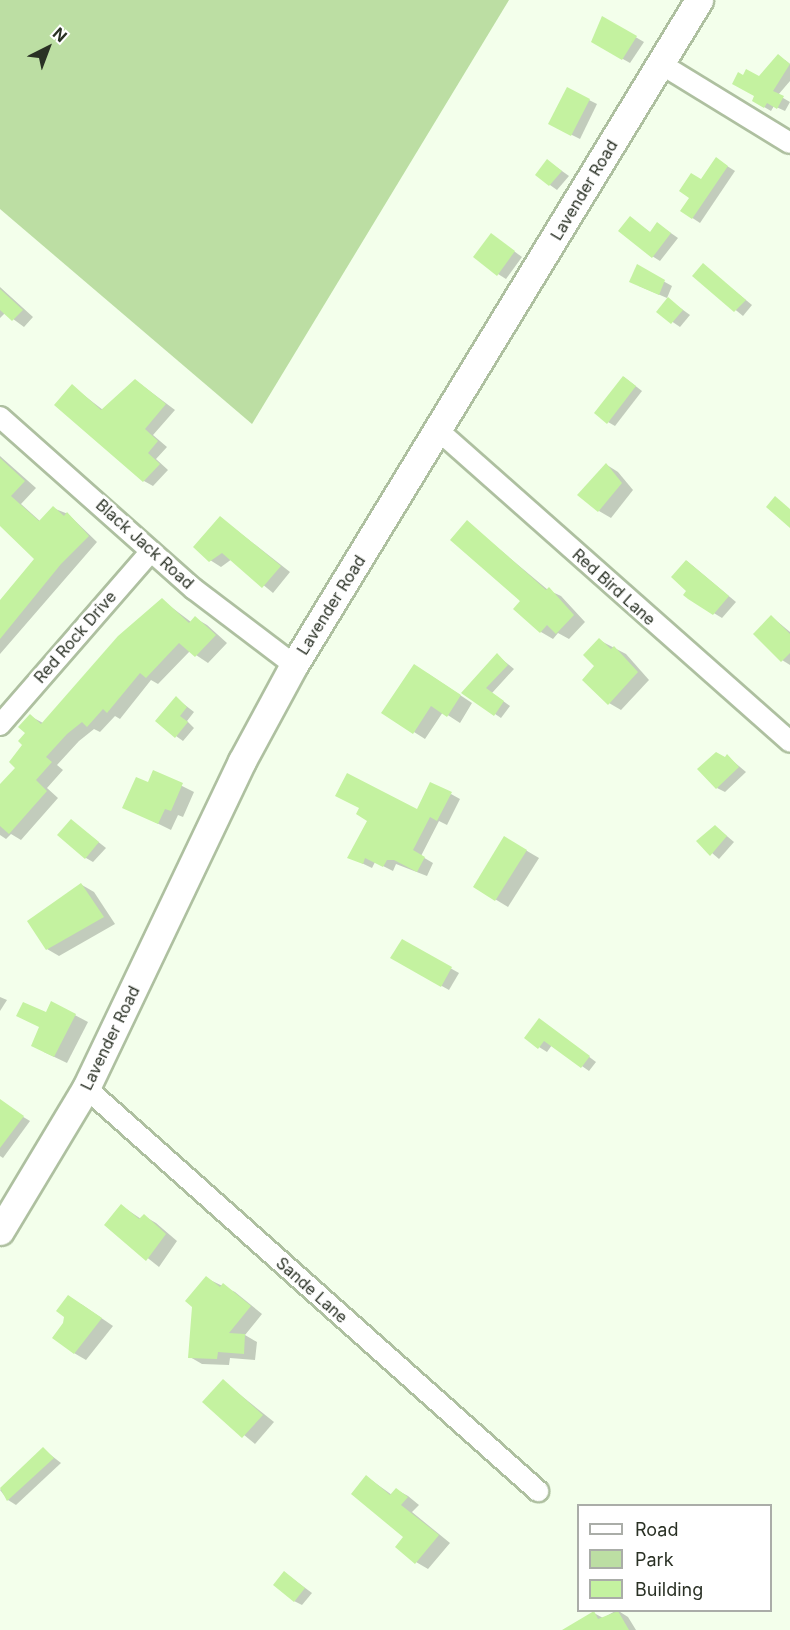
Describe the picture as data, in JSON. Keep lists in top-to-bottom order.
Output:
{
  "streets": {
    "street": [
      "Lavender Road",
      "Black Jack Road",
      "Red Bird Lane",
      "Red Rock Drive",
      "Sande Lane"
    ]
  },
  "crossings": [
    ["Lavender Road", "Black Jack Road"],
    ["Lavender Road", "Red Bird Lane"],
    ["Lavender Road", "Sande Lane"],
    ["Black Jack Road", "Red Rock Drive"]
  ],
  "legend": ["Road", "Park", "Building"],
  "north": "top right"
}
